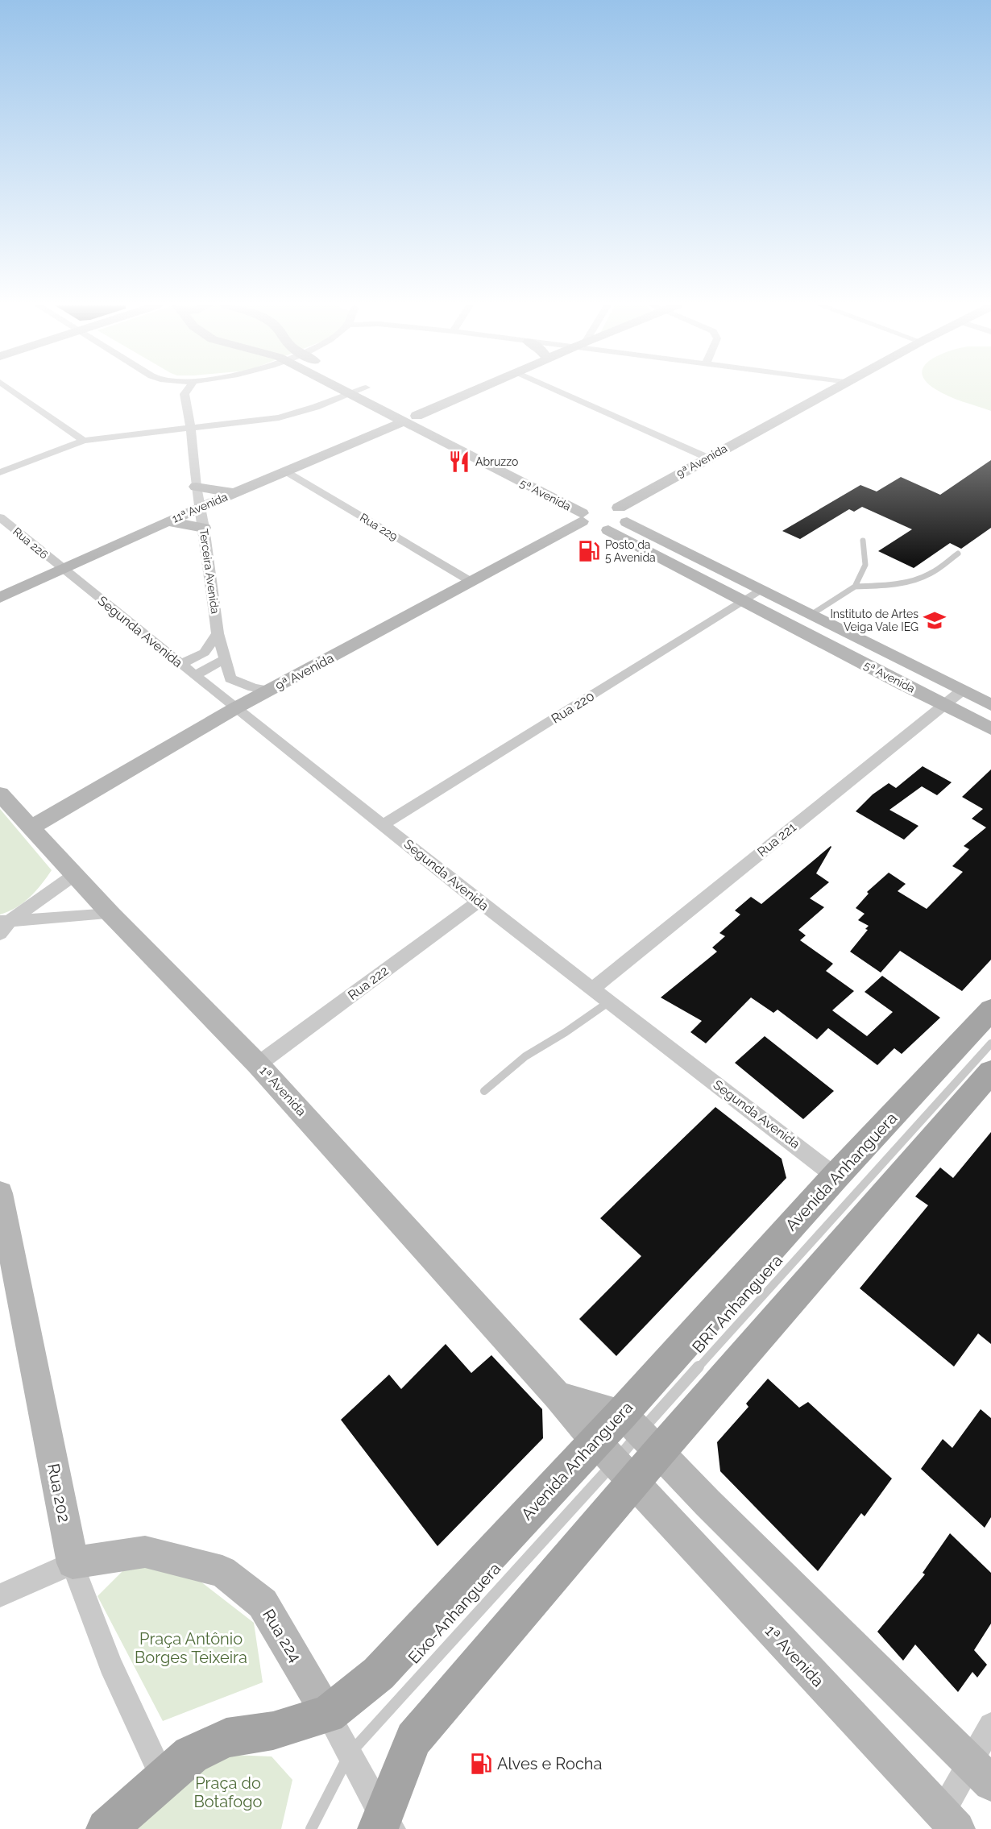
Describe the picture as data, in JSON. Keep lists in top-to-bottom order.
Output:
{
  "streets": {
    "main road": ["Avenida Anhanguera"],
    "street": [
      "9ª Avenida",
      "5ª Avenida",
      "11ª Avenida",
      "Rua 229",
      "Rua 226",
      "Terceira Avenida",
      "Segunda Avenida",
      "Rua 220",
      "Rua 221",
      "Rua 222",
      "1ª Avenida",
      "Rua 202",
      "Rua 224"
    ],
    "lane": ["BRT Anhanguera", "Eixo-Anhanguera"]
  },
  "crossings": [
    ["9ª Avenida", "5ª Avenida"],
    ["9ª Avenida", "Rua 229"],
    ["9ª Avenida", "Terceira Avenida"],
    ["9ª Avenida", "Segunda Avenida"],
    ["9ª Avenida", "1ª Avenida"],
    ["5ª Avenida", "11ª Avenida"],
    ["5ª Avenida", "Rua 220"],
    ["5ª Avenida", "Rua 221"],
    ["11ª Avenida", "Rua 229"],
    ["11ª Avenida", "Rua 226"],
    ["11ª Avenida", "Terceira Avenida"],
    ["11ª Avenida", "Segunda Avenida"],
    ["Rua 226", "Segunda Avenida"],
    ["Terceira Avenida", "Segunda Avenida"],
    ["Segunda Avenida", "Rua 220"],
    ["Segunda Avenida", "Rua 221"],
    ["Segunda Avenida", "Rua 222"],
    ["Segunda Avenida", "Avenida Anhanguera"],
    ["Rua 222", "1ª Avenida"],
    ["1ª Avenida", "Avenida Anhanguera"],
    ["1ª Avenida", "Eixo-Anhanguera"],
    ["Avenida Anhanguera", "BRT Anhanguera"],
    ["Avenida Anhanguera", "Rua 202"],
    ["Avenida Anhanguera", "Eixo-Anhanguera"],
    ["Avenida Anhanguera", "Rua 224"],
    ["Rua 202", "Rua 224"],
    ["Eixo-Anhanguera", "Rua 224"]
  ],
  "parks": ["Praça Antônio Borges Teixeira", "Praça do Botafogo"],
  "places": {
    "restaurant": ["Abruzzo"],
    "fuel station": ["Posto da 5 Avenida", "Alves e Rocha"],
    "school or university": ["Instituto de Artes Veiga Vale IEG"]
  }
}
